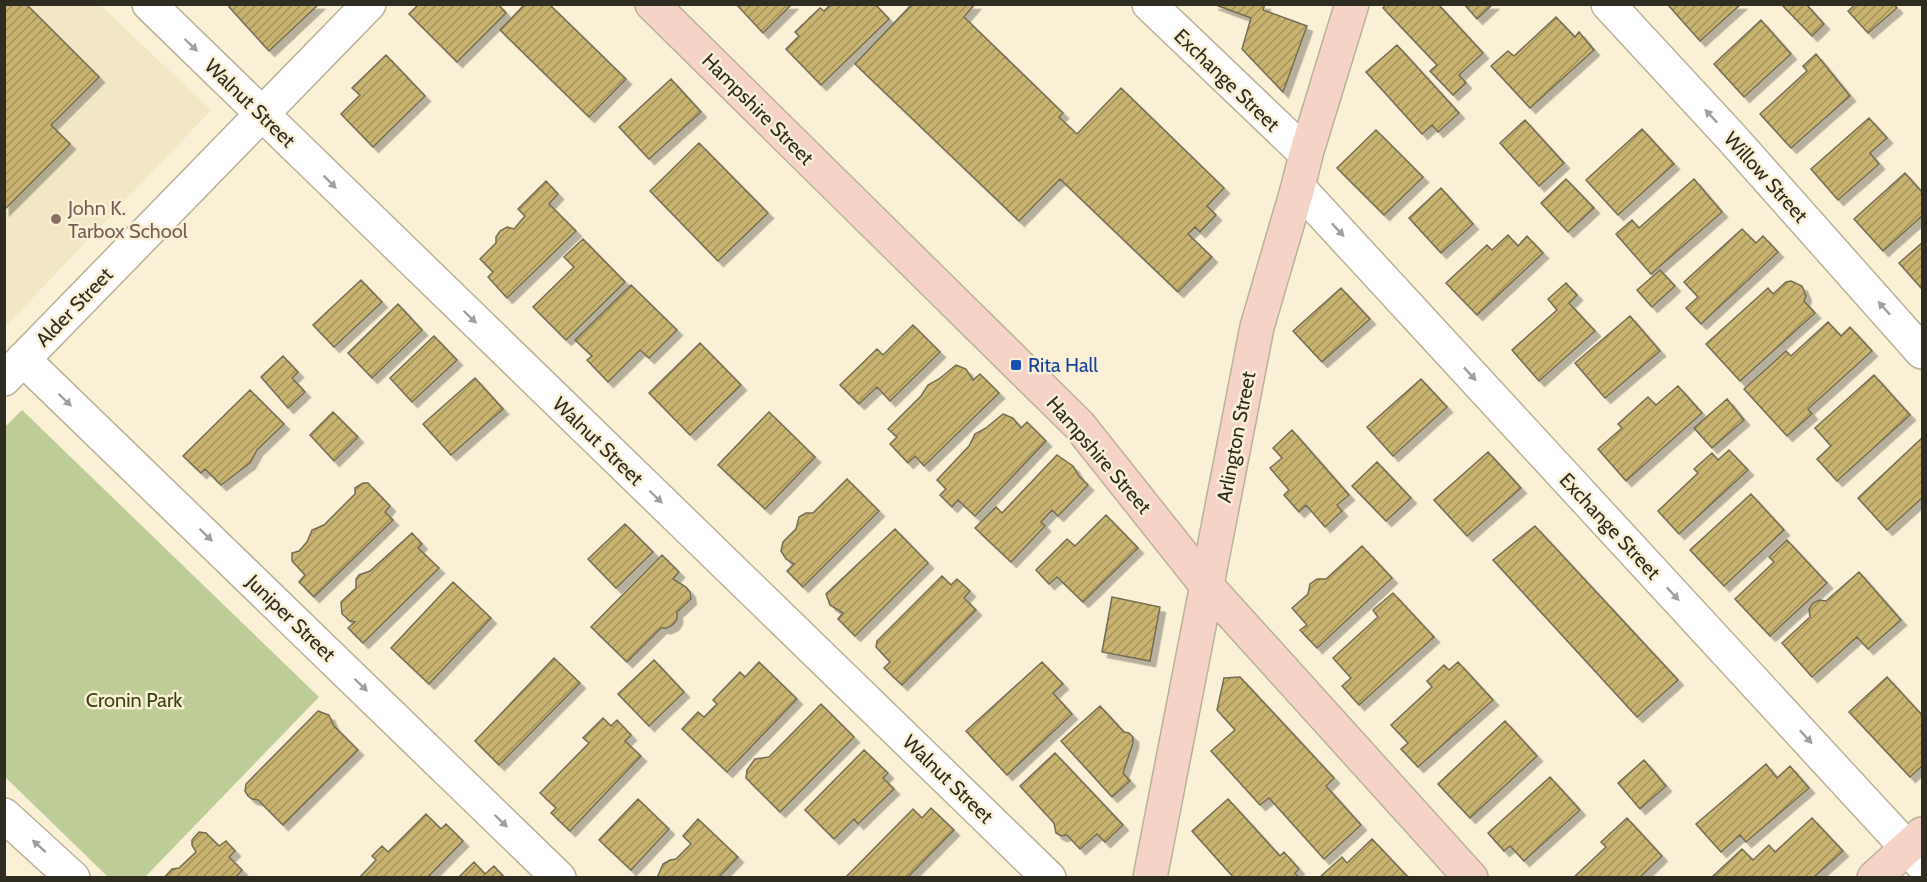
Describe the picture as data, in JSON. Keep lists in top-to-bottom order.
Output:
{
  "streets": {
    "street": [
      "Exchange Street",
      "Walnut Street",
      "Hampshire Street",
      "Willow Street",
      "Alder Street",
      "Arlington Street",
      "Juniper Street"
    ]
  },
  "crossings": [
    ["Exchange Street", "Arlington Street"],
    ["Walnut Street", "Alder Street"],
    ["Hampshire Street", "Arlington Street"],
    ["Alder Street", "Juniper Street"]
  ],
  "one_way": [
    "Exchange Street",
    "Walnut Street",
    "Willow Street",
    "Juniper Street"
  ],
  "parks": ["Cronin Park"],
  "places": {
    "other": ["John K. Tarbox School"],
    "transit": ["Rita Hall"]
  }
}
